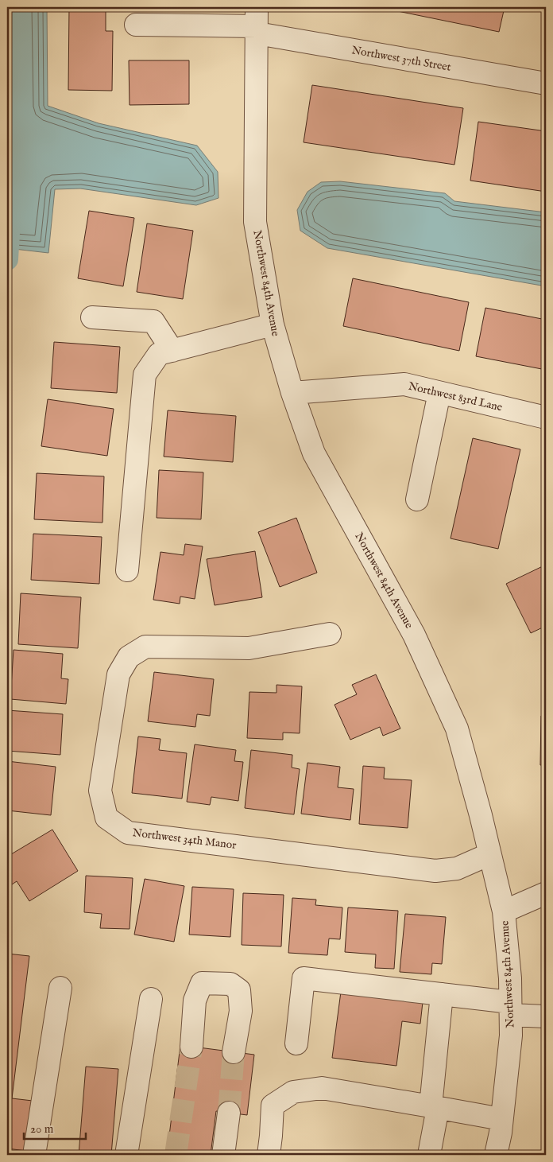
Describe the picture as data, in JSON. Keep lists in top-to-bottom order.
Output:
{
  "streets": {
    "street": [
      "Northwest 37th Street",
      "Northwest 84th Avenue",
      "Northwest 83rd Lane",
      "Northwest 34th Manor"
    ]
  },
  "crossings": [
    ["Northwest 37th Street", "Northwest 84th Avenue"],
    ["Northwest 84th Avenue", "Northwest 83rd Lane"],
    ["Northwest 84th Avenue", "Northwest 34th Manor"]
  ],
  "scale_bar": "20 m"
}
